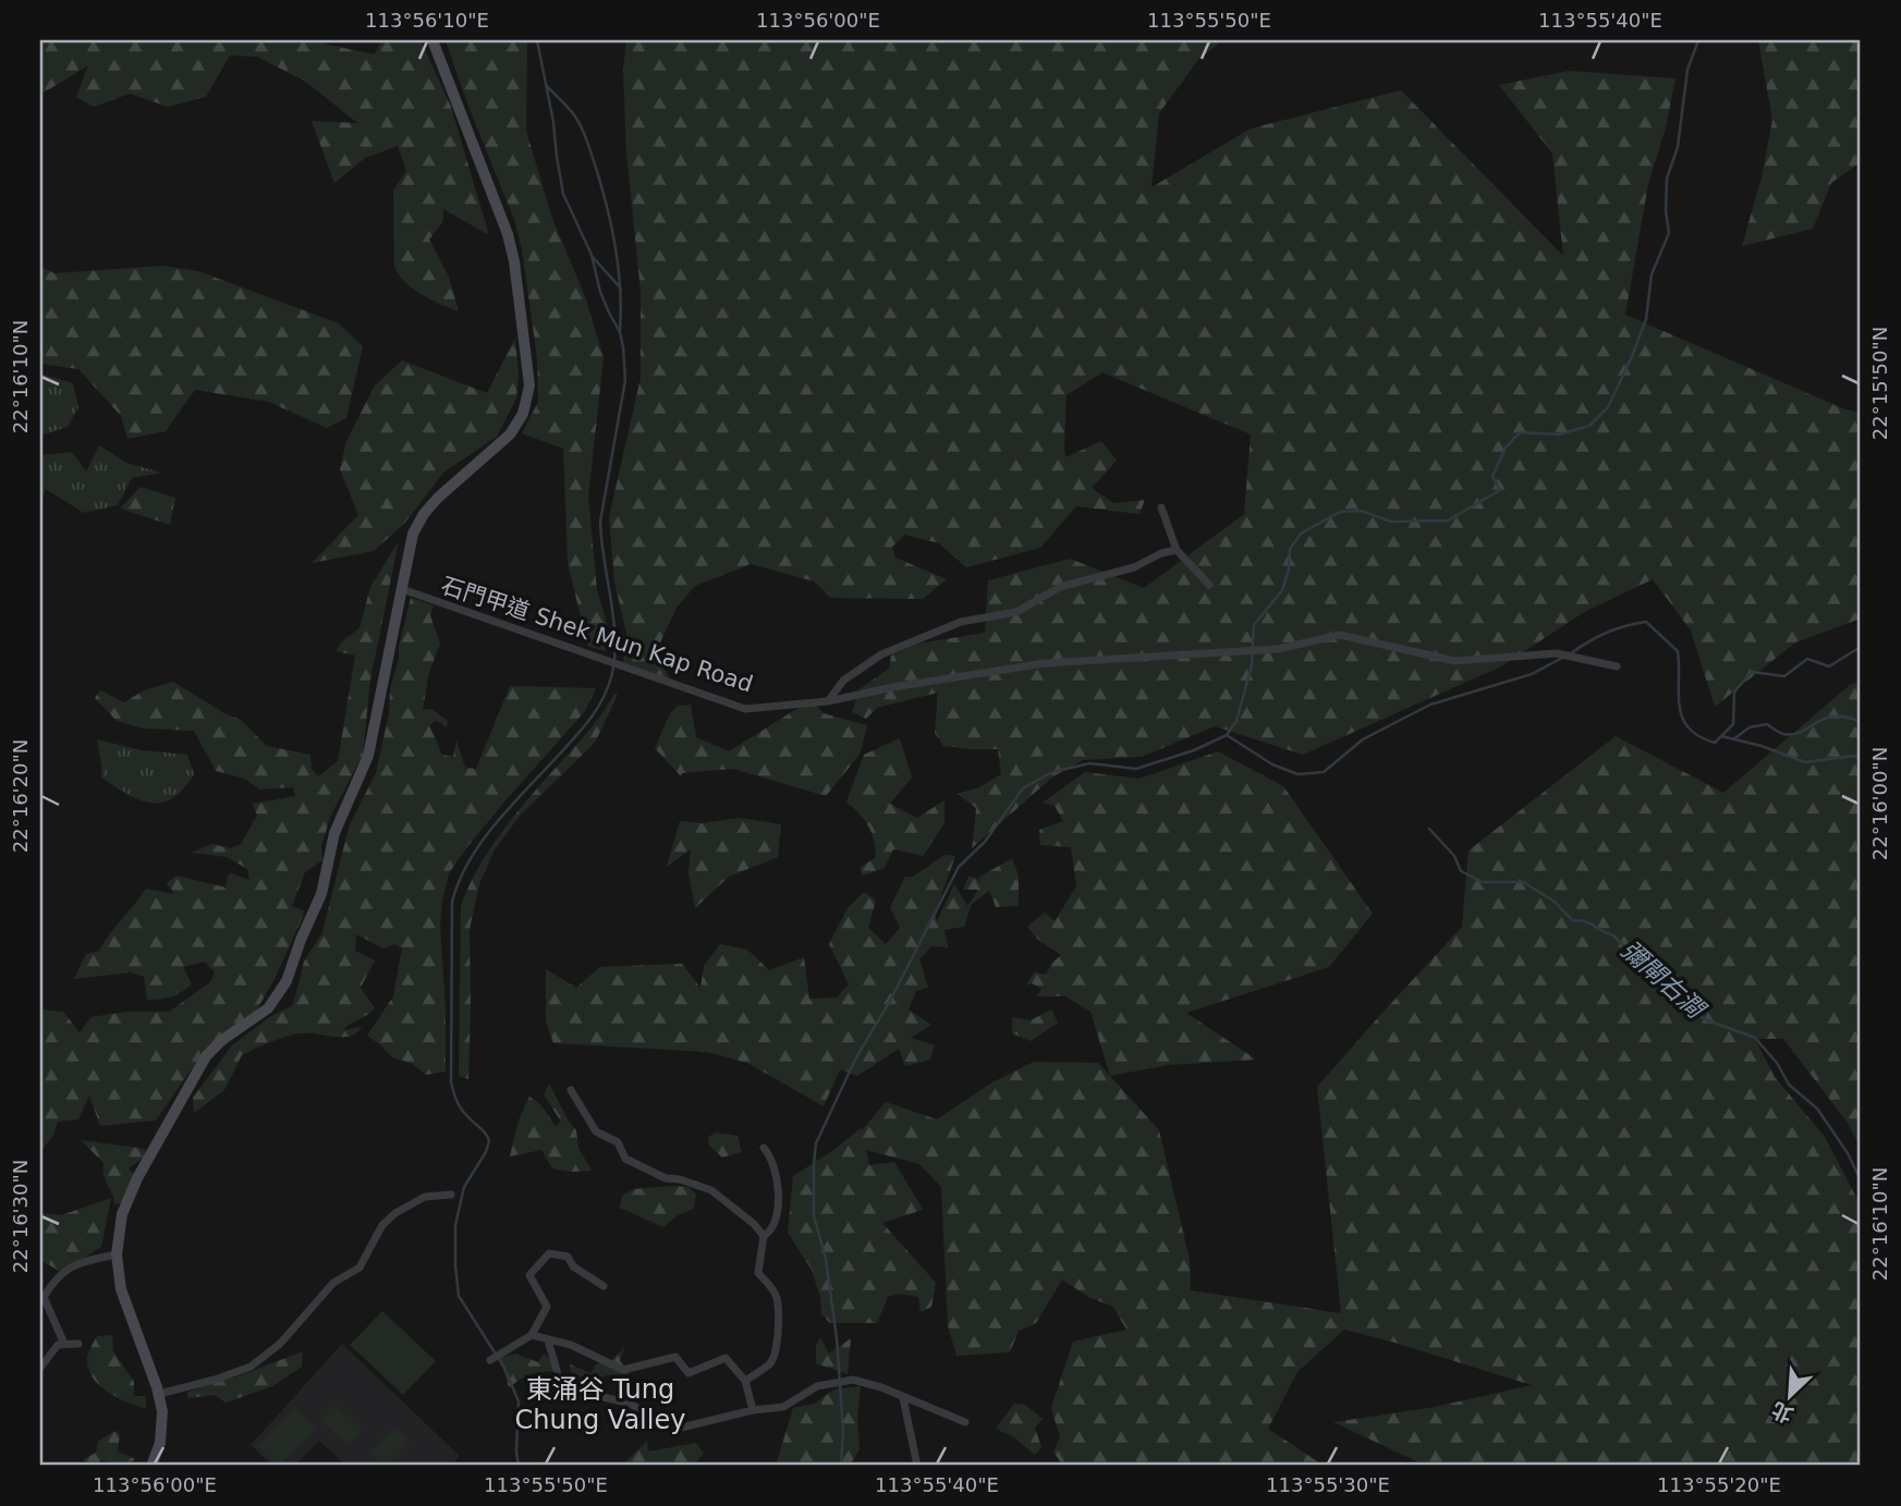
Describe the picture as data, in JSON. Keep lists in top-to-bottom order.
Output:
{
  "streets": {
    "street": ["石門甲道 Shek Mun Kap Road"]
  },
  "districts": ["東涌谷 Tung Chung Valley"],
  "water": ["彌閘右澗"],
  "north": "bottom left",
  "coordinates": [
    "113°56'10\"E",
    "113°56'00\"E",
    "113°55'50\"E",
    "113°55'40\"E",
    "22°16'10\"N",
    "22°15'50\"N",
    "22°16'20\"N",
    "22°16'00\"N",
    "22°16'30\"N",
    "113°55'30\"E",
    "113°55'20\"E"
  ]
}
